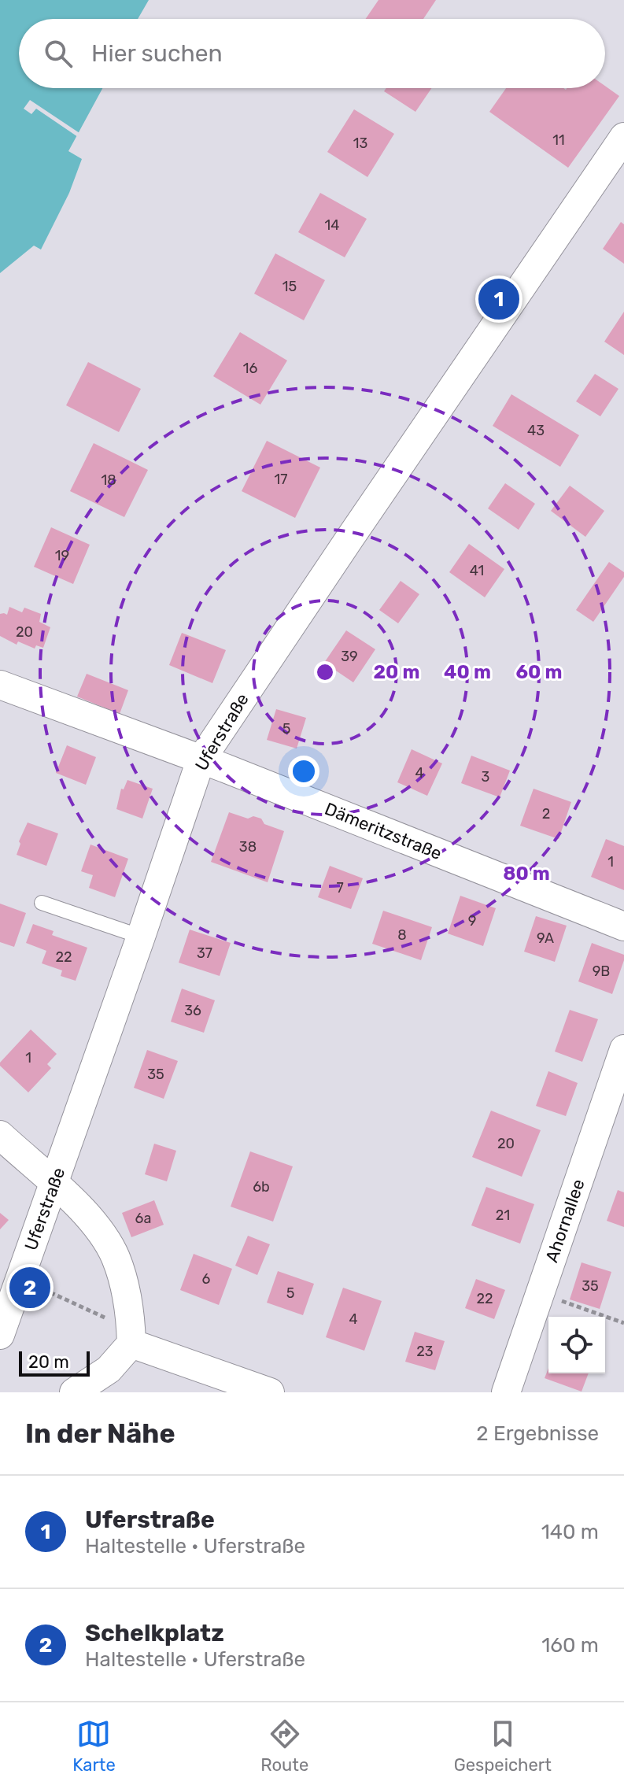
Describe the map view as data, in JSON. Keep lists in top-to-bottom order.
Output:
{
  "streets": {
    "street": ["Uferstraße", "Dämeritzstraße", "Ahornallee"]
  },
  "crossings": [
    ["Uferstraße", "Dämeritzstraße"]
  ],
  "house_numbers": [
    "11",
    "13",
    "14",
    "15",
    "16",
    "43",
    "17",
    "18",
    "19",
    "41",
    "20",
    "39",
    "5",
    "4",
    "3",
    "2",
    "38",
    "1",
    "7",
    "9",
    "8",
    "9A",
    "37",
    "22",
    "9B",
    "36",
    "1",
    "35",
    "20",
    "6b",
    "21",
    "6a",
    "6",
    "35",
    "5",
    "22",
    "4",
    "23"
  ],
  "scale_bar": "20 m",
  "page": {
    "search": "Hier suchen",
    "pins": ["1", "2"],
    "scale": "20 m",
    "heading": ["In der Nähe", "2 Ergebnisse"],
    "list": [
      {
        "mark": "1",
        "name": "Uferstraße",
        "note": "Haltestelle · Uferstraße",
        "value": "140 m"
      },
      {
        "mark": "2",
        "name": "Schelkplatz",
        "note": "Haltestelle · Uferstraße",
        "value": "160 m"
      }
    ],
    "nav": ["Karte", "Route", "Gespeichert"]
  },
  "rings": [
    "20 m",
    "40 m",
    "60 m",
    "80 m"
  ]
}
